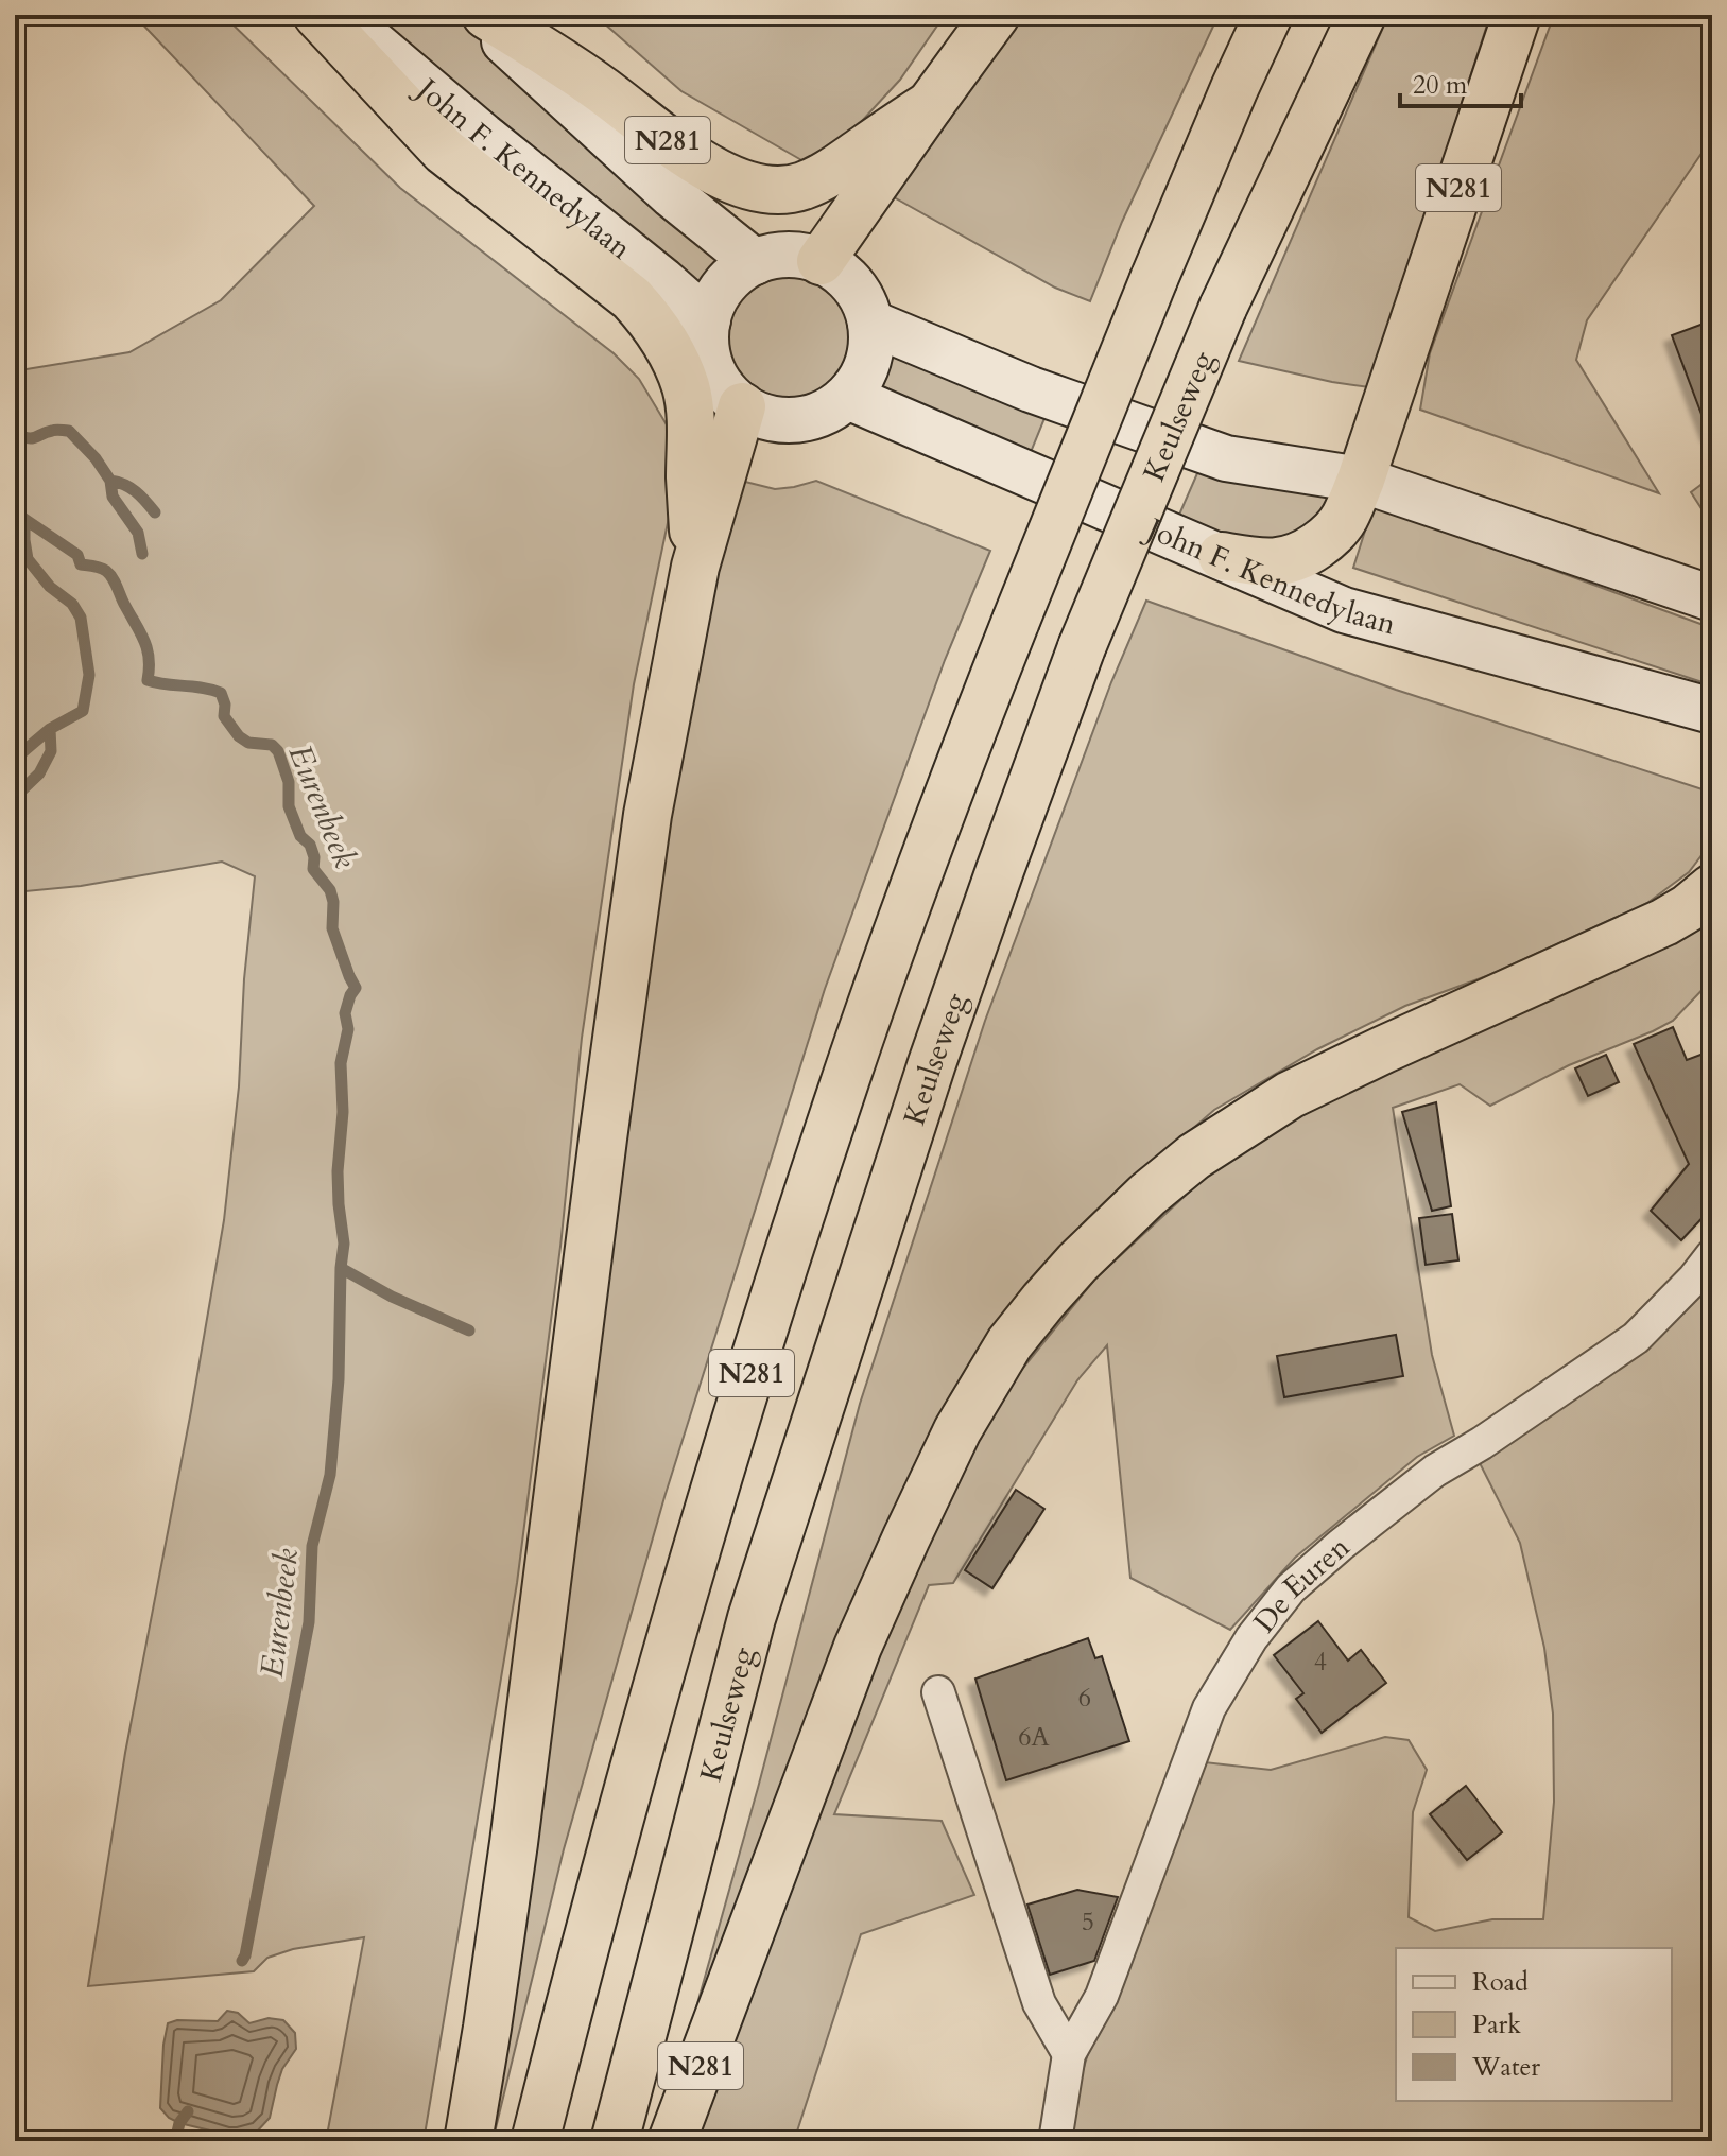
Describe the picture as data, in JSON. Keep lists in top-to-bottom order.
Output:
{
  "streets": {
    "highway": ["N281", "Keulseweg"],
    "street": ["John F. Kennedylaan", "De Euren"]
  },
  "crossings": [
    ["N281", "John F. Kennedylaan"]
  ],
  "water": ["Eurenbeek"],
  "house_numbers": [
    "4",
    "6",
    "6A",
    "5"
  ],
  "legend": ["Road", "Park", "Water"],
  "scale_bar": "20 m"
}
